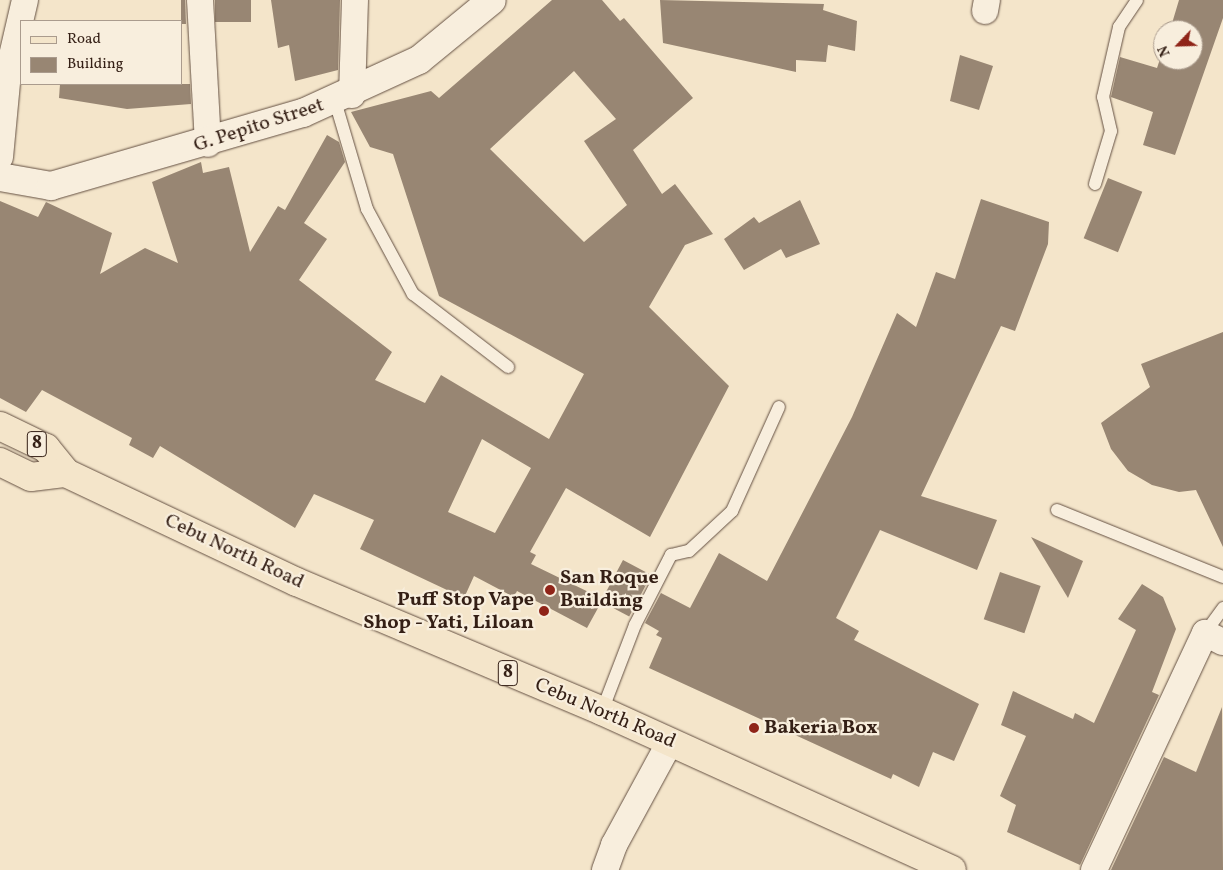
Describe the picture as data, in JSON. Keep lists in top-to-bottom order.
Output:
{
  "streets": {
    "main road": ["8", "Cebu North Road"],
    "street": ["G. Pepito Street"]
  },
  "crossings": [
    ["8", "Cebu North Road"]
  ],
  "places": ["San Roque Building", "Puff Stop Vape Shop - Yati, Liloan", "Bakeria Box"],
  "legend": ["Road", "Building"],
  "north": "bottom left"
}
